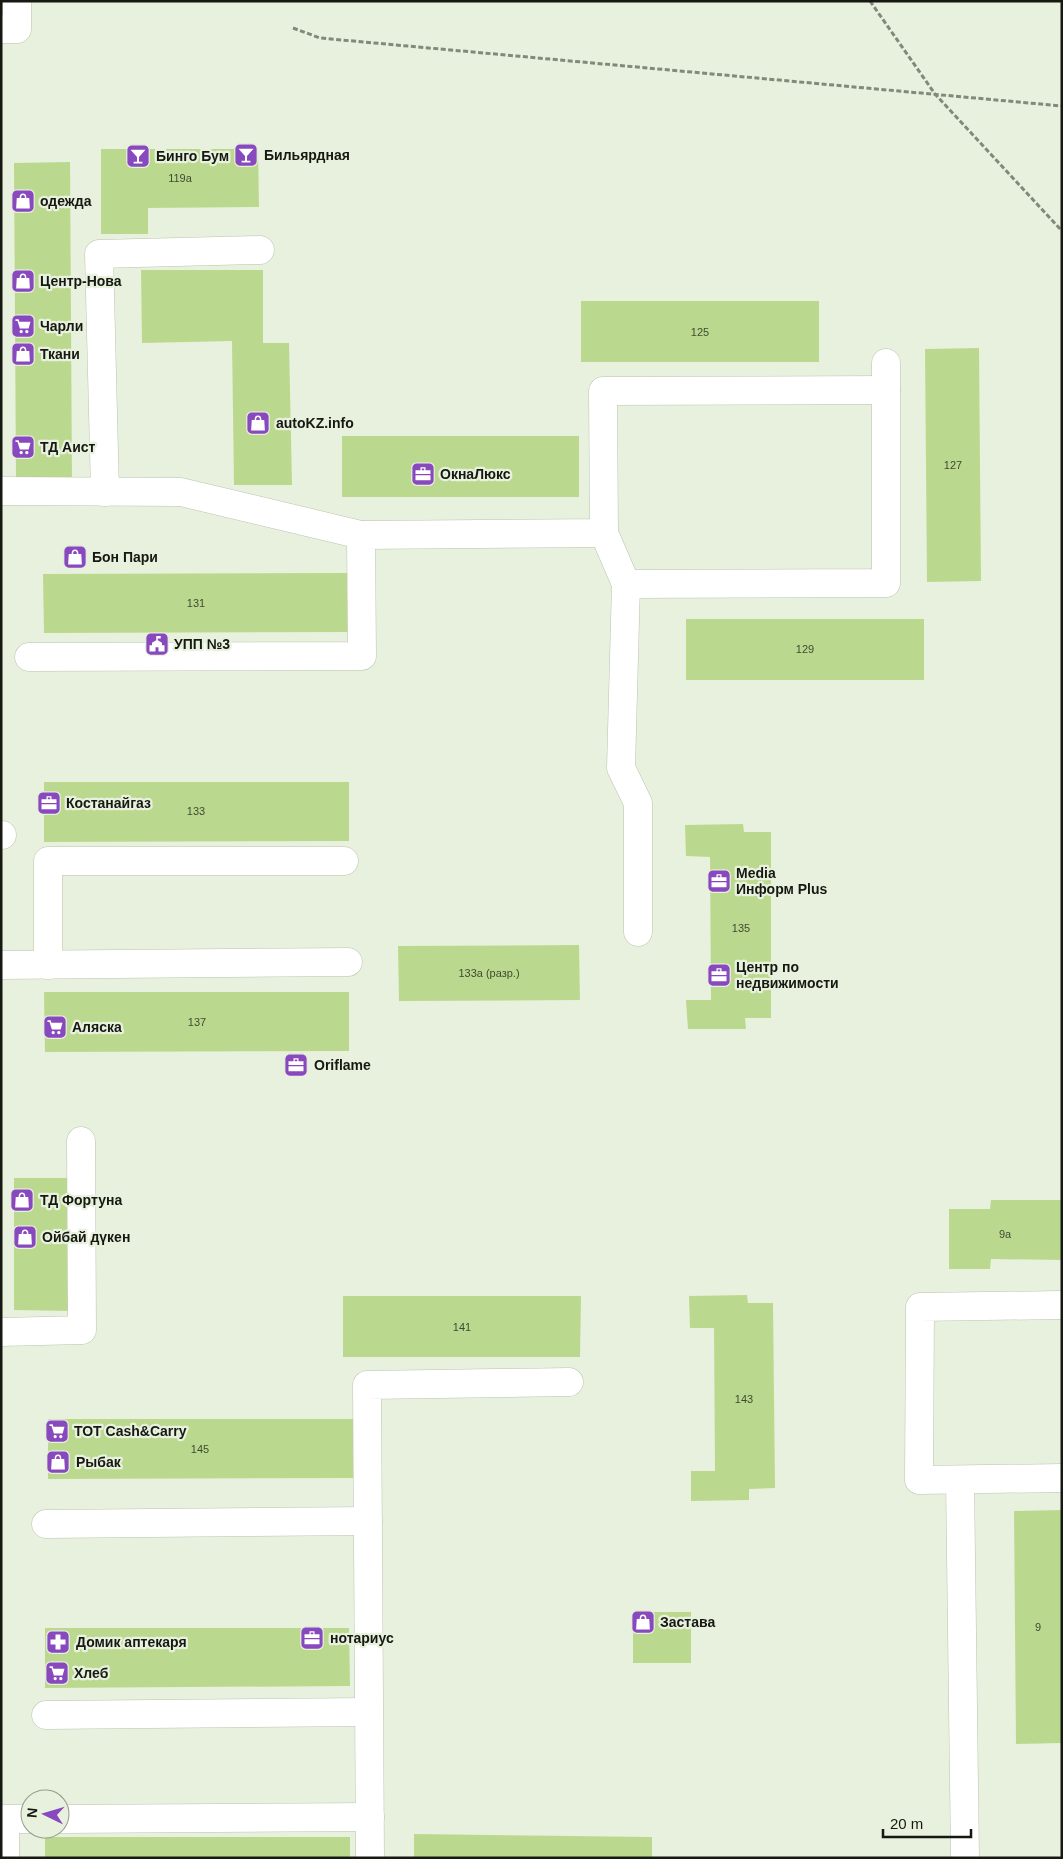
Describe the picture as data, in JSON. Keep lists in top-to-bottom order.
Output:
{
  "places": {
    "bar": ["Бильярдная", "Бинго Бум"],
    "shop": [
      "одежда",
      "Центр-Нова",
      "Ткани",
      "autoKZ.info",
      "Бон Пари",
      "ТД Фортуна",
      "Ойбай дүкен",
      "Рыбак",
      "Застава"
    ],
    "supermarket": [
      "Чарли",
      "ТД Аист",
      "Аляска",
      "ТОТ Cash&Carry",
      "Хлеб"
    ],
    "office": [
      "ОкнаЛюкс",
      "Костанайгаз",
      "Media Информ Plus",
      "Центр по недвижимости",
      "Oriflame",
      "нотариус"
    ],
    "public building": ["УПП №3"],
    "pharmacy": ["Домик аптекаря"]
  },
  "house_numbers": [
    "119а",
    "125",
    "127",
    "131",
    "129",
    "133",
    "135",
    "133а (разр.)",
    "137",
    "9а",
    "141",
    "143",
    "145",
    "9"
  ],
  "scale_bar": "20 m",
  "north": "left"
}
